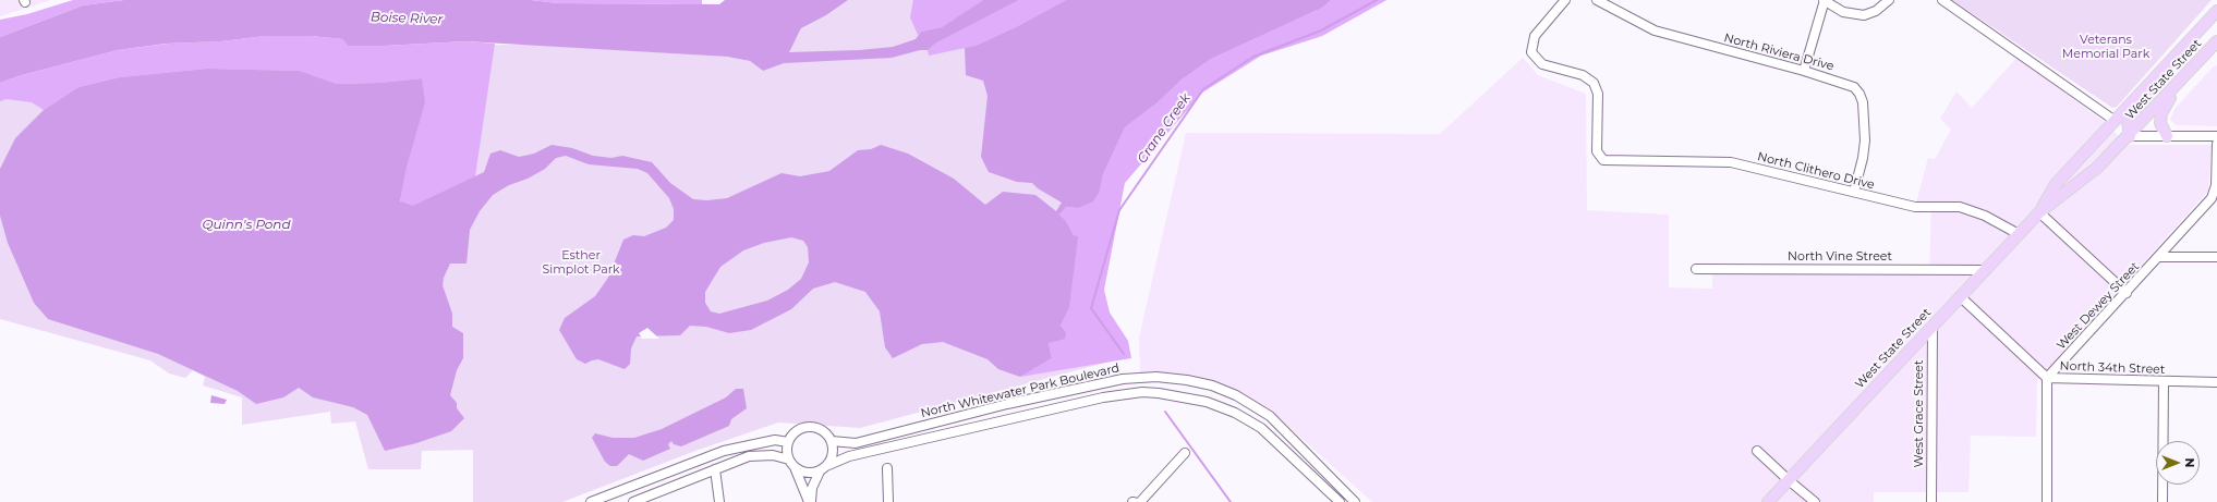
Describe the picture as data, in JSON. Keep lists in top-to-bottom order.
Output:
{
  "streets": {
    "main road": ["West State Street"],
    "street": [
      "North Riviera Drive",
      "North Clithero Drive",
      "North Vine Street",
      "West Dewey Street",
      "North 34th Street",
      "North Whitewater Park Boulevard",
      "West Grace Street"
    ]
  },
  "crossings": [
    ["North Riviera Drive", "North Clithero Drive"],
    ["West State Street", "North Clithero Drive"],
    ["West State Street", "North Vine Street"],
    ["West State Street", "North 34th Street"],
    ["West State Street", "West Grace Street"],
    ["West Dewey Street", "North 34th Street"]
  ],
  "water": ["Boise River", "Crane Creek", "Quinn's Pond"],
  "parks": ["Veterans Memorial Park", "Esther Simplot Park"],
  "north": "right"
}
